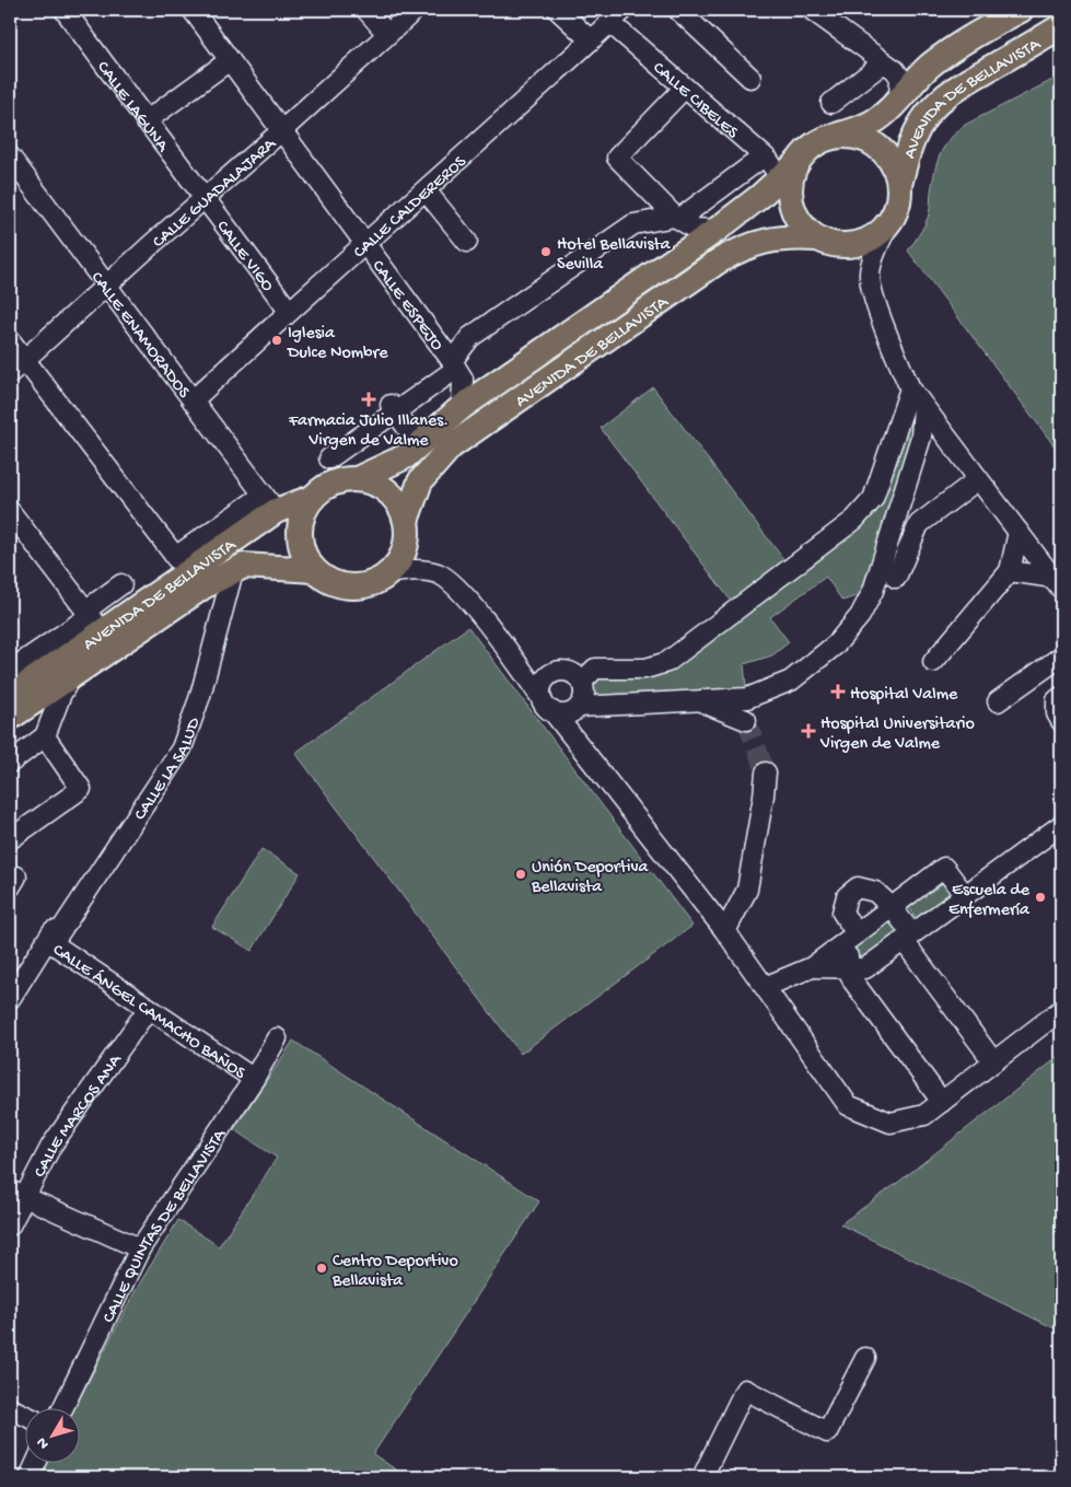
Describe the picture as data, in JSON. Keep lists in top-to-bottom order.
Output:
{
  "streets": {
    "main road": ["AVENIDA DE BELLAVISTA"],
    "street": [
      "CALLE CIBELES",
      "CALLE LAGUNA",
      "CALLE GUADALAJARA",
      "CALLE CALDEREROS",
      "CALLE VIGO",
      "CALLE ESPEJO",
      "CALLE ENAMORADOS",
      "CALLE LA SALUD",
      "CALLE ÁNGEL CAMACHO BAÑOS",
      "CALLE MARCOS ANA",
      "CALLE QUINTAS DE BELLAVISTA"
    ]
  },
  "crossings": [
    ["CALLE CIBELES", "AVENIDA DE BELLAVISTA"],
    ["CALLE CIBELES", "CALLE CALDEREROS"],
    ["AVENIDA DE BELLAVISTA", "CALLE ENAMORADOS"],
    ["AVENIDA DE BELLAVISTA", "CALLE LA SALUD"],
    ["CALLE LAGUNA", "CALLE GUADALAJARA"],
    ["CALLE LAGUNA", "CALLE VIGO"],
    ["CALLE GUADALAJARA", "CALLE VIGO"],
    ["CALLE GUADALAJARA", "CALLE ESPEJO"],
    ["CALLE GUADALAJARA", "CALLE ENAMORADOS"],
    ["CALLE CALDEREROS", "CALLE VIGO"],
    ["CALLE CALDEREROS", "CALLE ESPEJO"],
    ["CALLE CALDEREROS", "CALLE ENAMORADOS"],
    ["CALLE LA SALUD", "CALLE ÁNGEL CAMACHO BAÑOS"],
    ["CALLE ÁNGEL CAMACHO BAÑOS", "CALLE MARCOS ANA"],
    ["CALLE ÁNGEL CAMACHO BAÑOS", "CALLE QUINTAS DE BELLAVISTA"]
  ],
  "places": {
    "other": [
      "Hotel Bellavista Sevilla",
      "Iglesia Dulce Nombre",
      "Unión Deportiva Bellavista",
      "Escuela de Enfermería",
      "Centro Deportivo Bellavista"
    ],
    "health": ["Farmacia Julio Illanes. Virgen de Valme", "Hospital Valme", "Hospital Universitario Virgen de Valme"]
  },
  "north": "bottom left"
}
